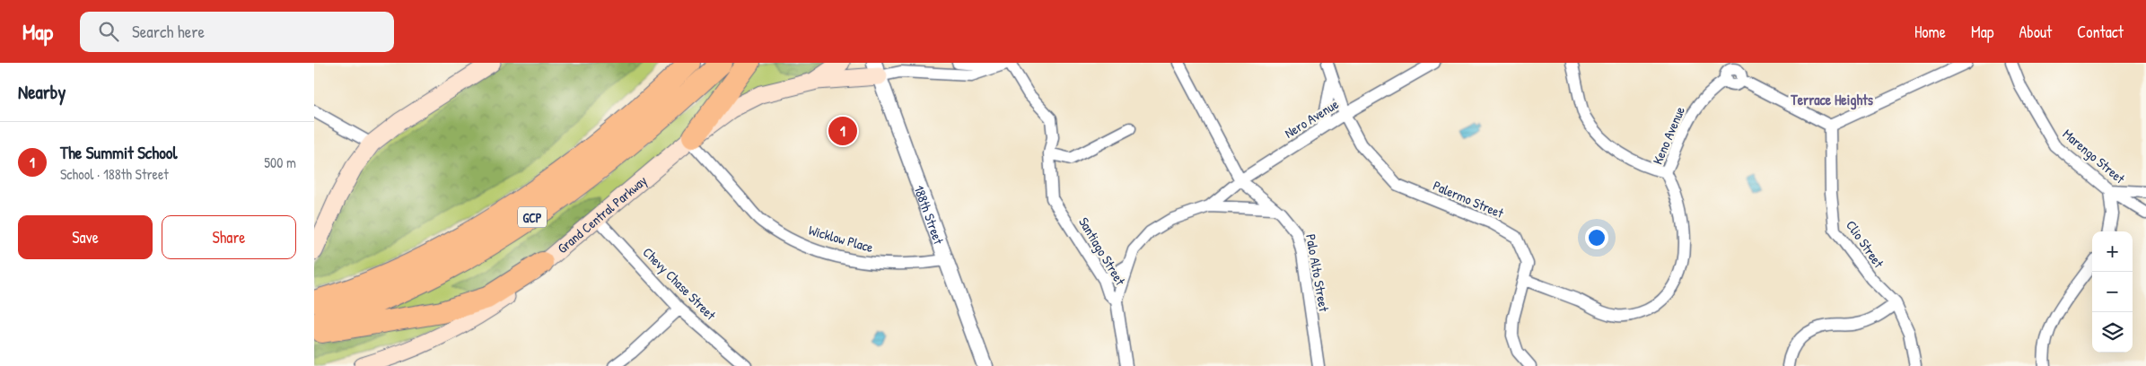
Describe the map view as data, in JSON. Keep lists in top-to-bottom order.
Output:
{
  "streets": {
    "highway": ["GCP"],
    "main road": ["Grand Central Parkway"],
    "street": [
      "Nero Avenue",
      "Keno Avenue",
      "Marengo Street",
      "Palermo Street",
      "188th Street",
      "Wicklow Place",
      "Clio Street",
      "Santiago Street",
      "Palo Alto Street",
      "Chevy Chase Street"
    ]
  },
  "crossings": [
    ["Nero Avenue", "Palermo Street"],
    ["Nero Avenue", "Santiago Street"],
    ["Nero Avenue", "Palo Alto Street"],
    ["Keno Avenue", "Palermo Street"],
    ["Keno Avenue", "Clio Street"],
    ["Grand Central Parkway", "Wicklow Place"],
    ["Grand Central Parkway", "Chevy Chase Street"],
    ["188th Street", "Wicklow Place"]
  ],
  "districts": ["Terrace Heights"],
  "page": {
    "header": "Map",
    "search": "Search here",
    "nav": [
      "Home",
      "Map",
      "About",
      "Contact"
    ],
    "heading": "Nearby",
    "pins": "1",
    "list": [
      {
        "mark": "1",
        "name": "The Summit School",
        "note": "School · 188th Street",
        "value": "500 m"
      }
    ],
    "buttons": ["Save", "Share"],
    "map_buttons": ["+", "−"]
  }
}
